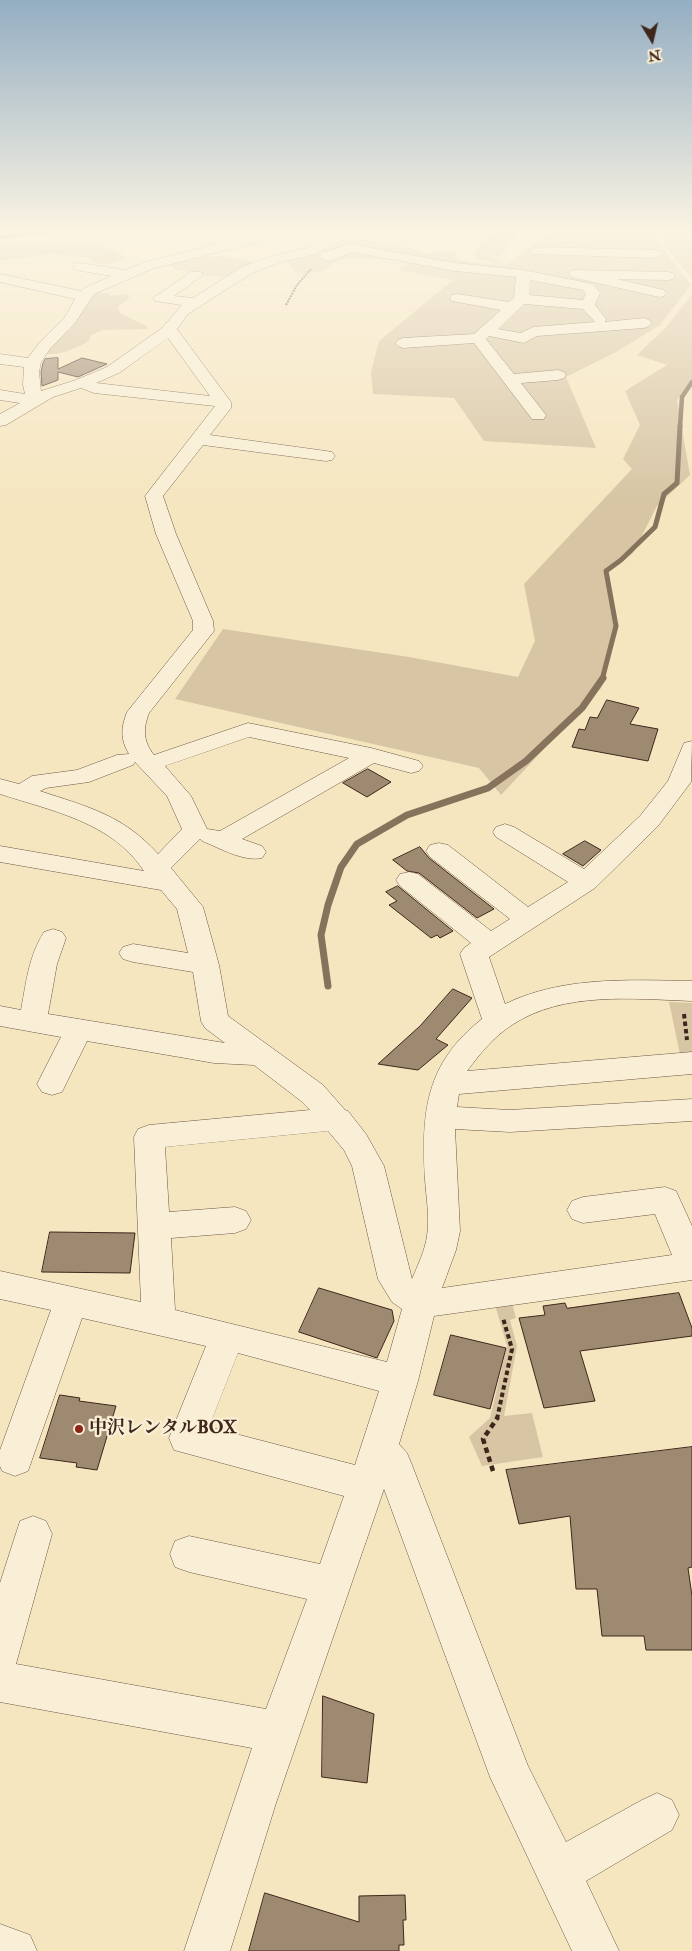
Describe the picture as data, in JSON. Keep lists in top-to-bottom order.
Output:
{
  "places": ["中沢レンタルBOX"],
  "north": "bottom"
}
